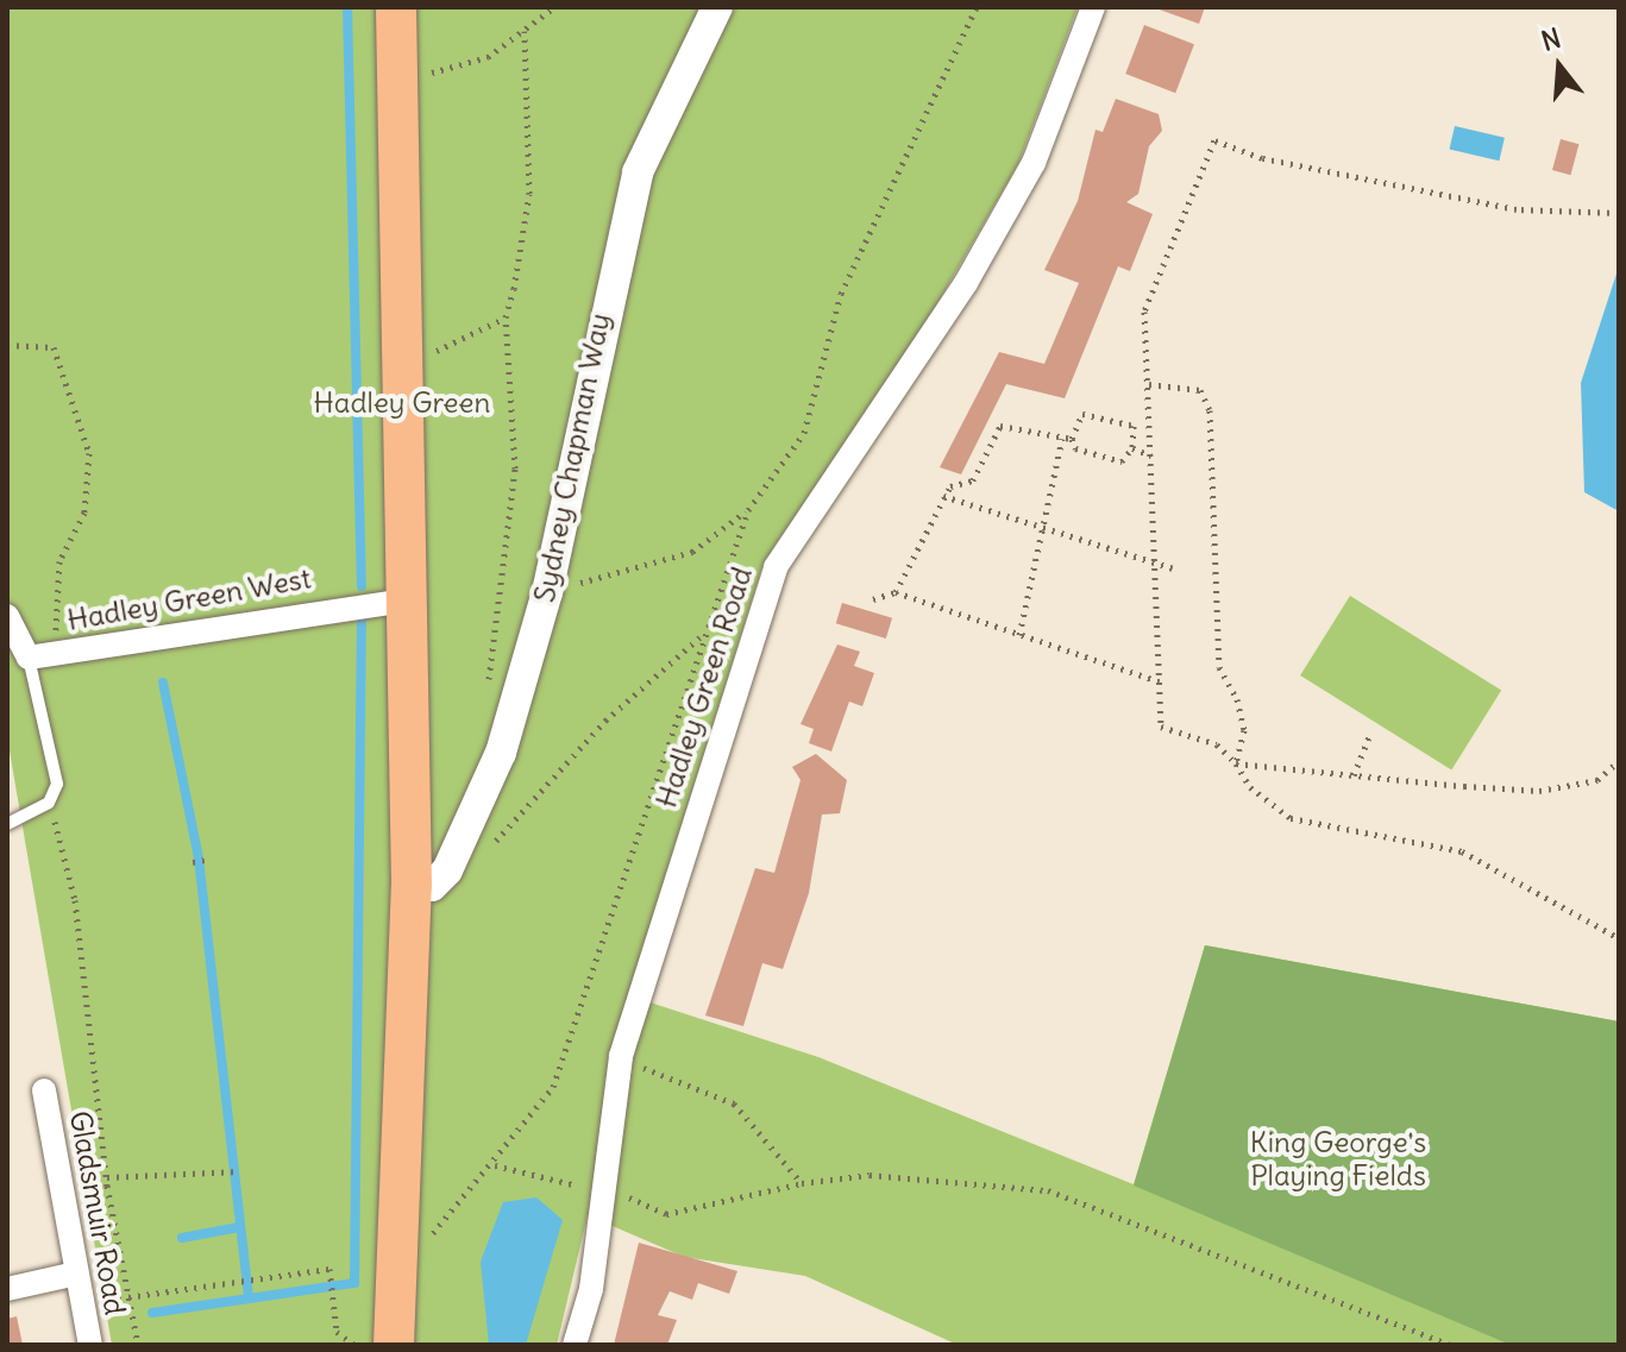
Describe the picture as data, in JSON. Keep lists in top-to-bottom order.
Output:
{
  "streets": {
    "street": [
      "Sydney Chapman Way",
      "Hadley Green West",
      "Hadley Green Road",
      "Gladsmuir Road"
    ]
  },
  "parks": ["Hadley Green", "King George's Playing Fields"],
  "north": "top"
}
